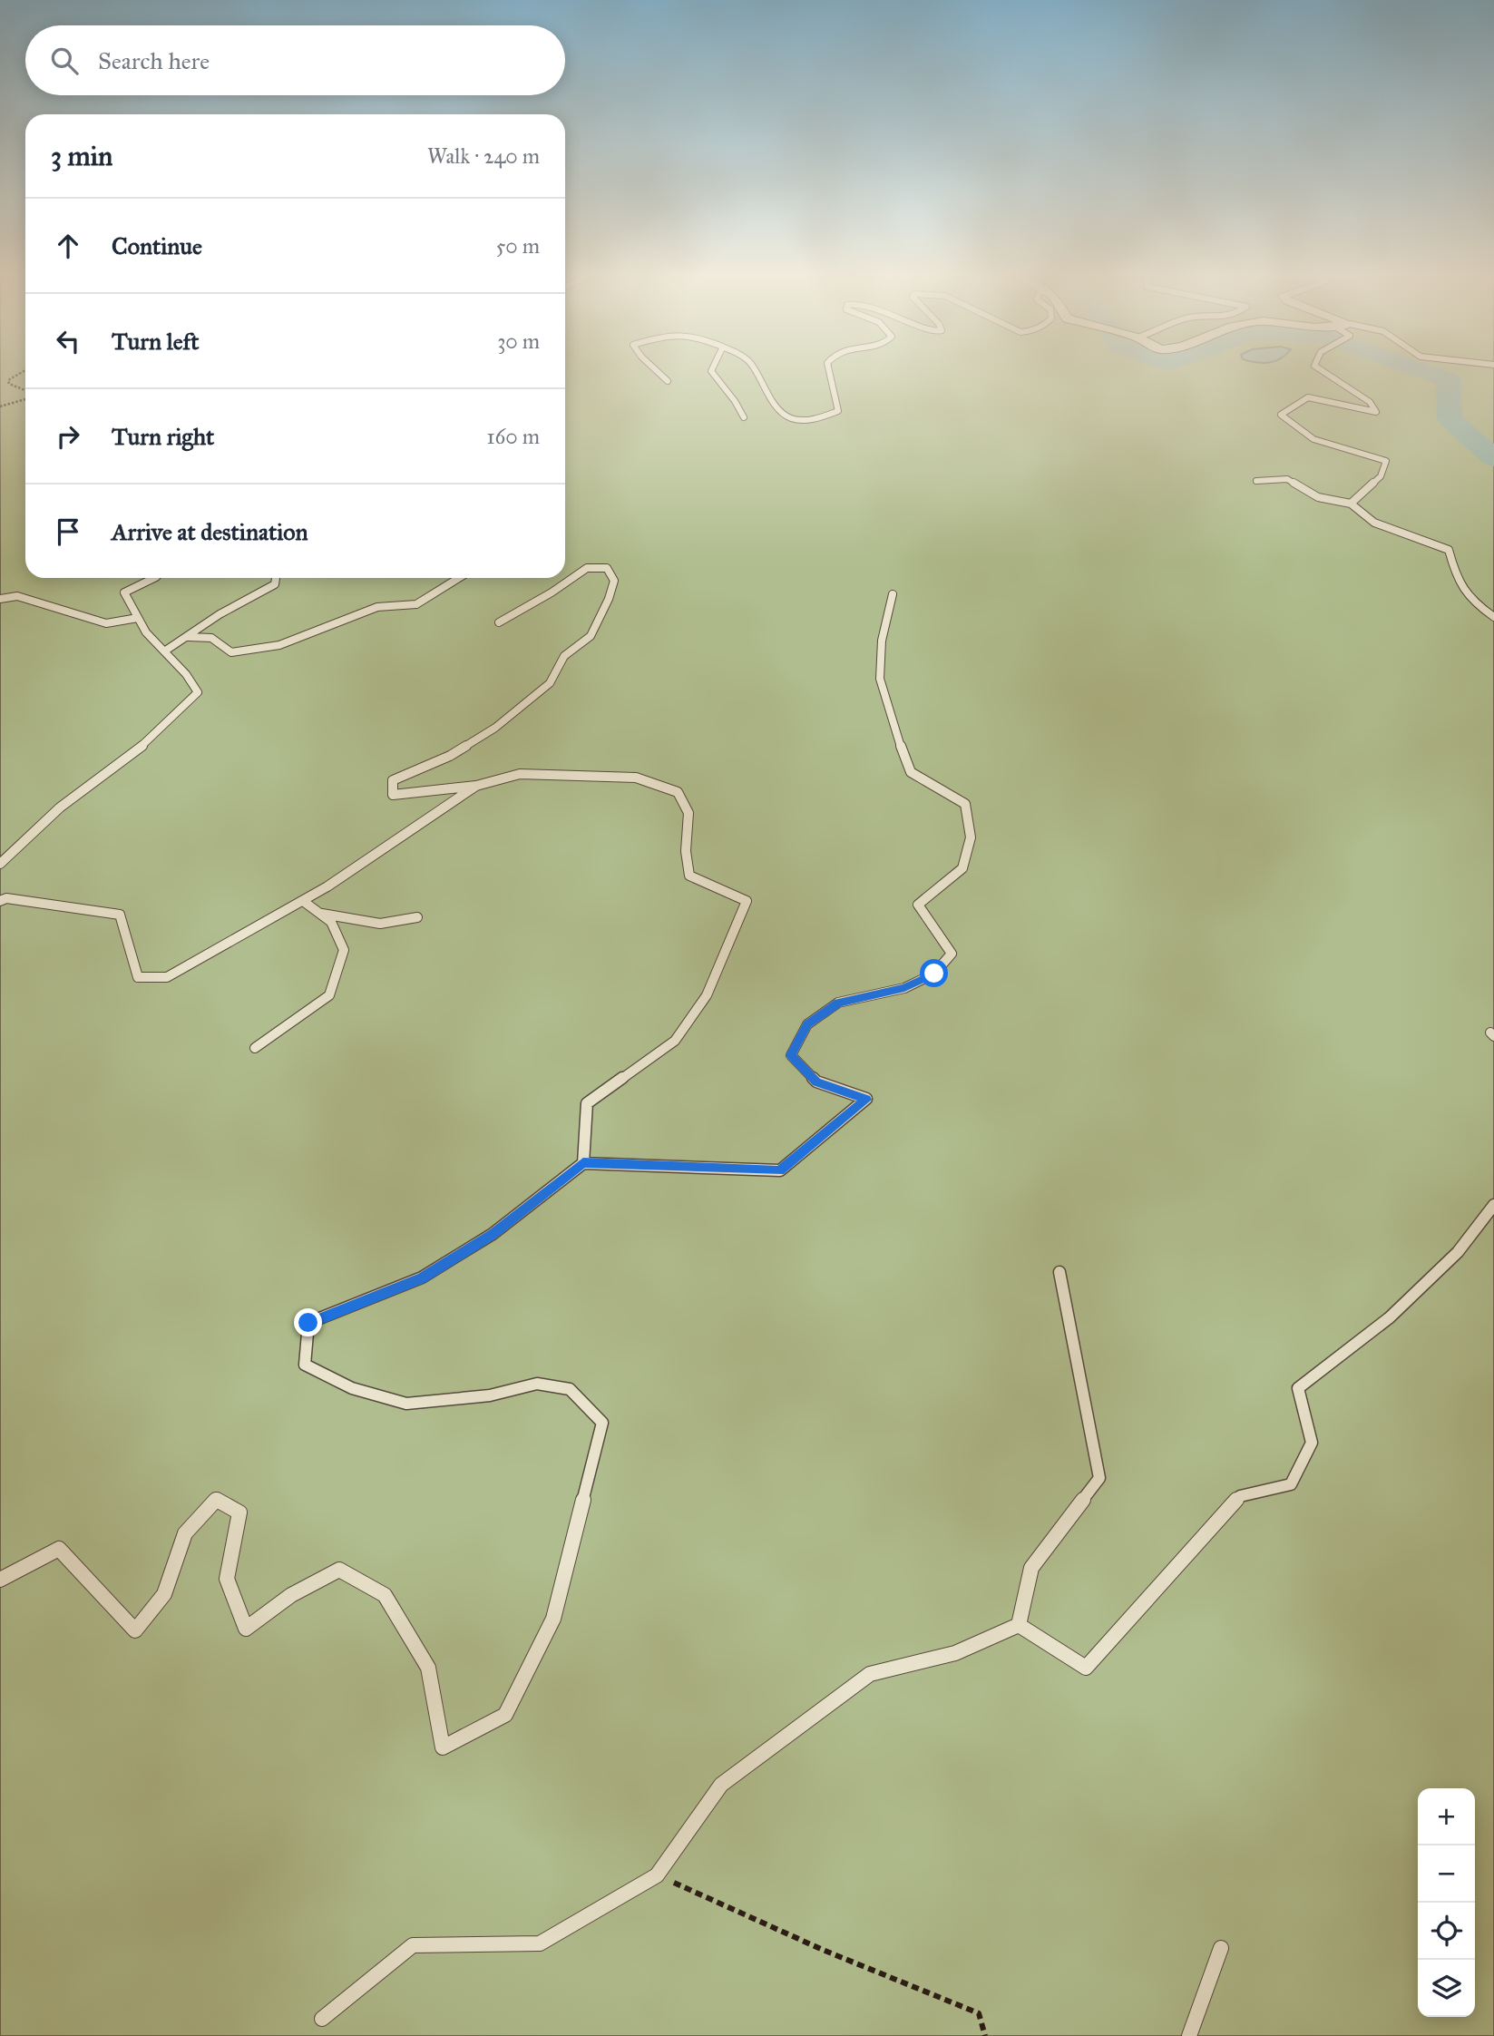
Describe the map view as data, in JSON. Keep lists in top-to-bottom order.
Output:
{
  "page": {
    "search": "Search here",
    "heading": ["3 min", "Walk · 240 m"],
    "list": [
      ["Continue", "50 m"],
      ["Turn left", "30 m"],
      ["Turn right", "160 m"],
      "Arrive at destination"
    ],
    "map_buttons": ["+", "−"]
  }
}
